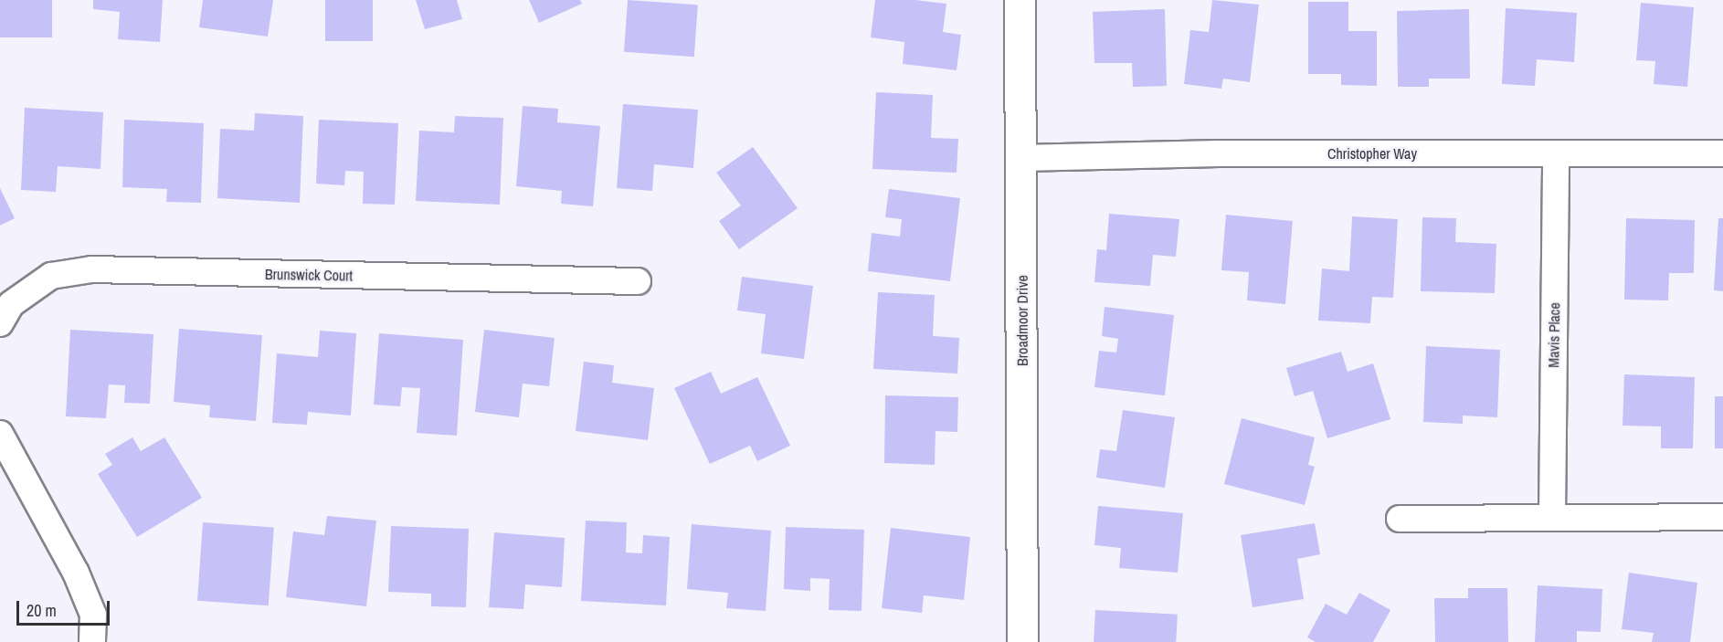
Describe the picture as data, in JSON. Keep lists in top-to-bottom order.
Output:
{
  "streets": {
    "street": [
      "Christopher Way",
      "Brunswick Court",
      "Broadmoor Drive",
      "Mavis Place"
    ]
  },
  "crossings": [
    ["Christopher Way", "Broadmoor Drive"],
    ["Christopher Way", "Mavis Place"]
  ],
  "scale_bar": "20 m"
}
